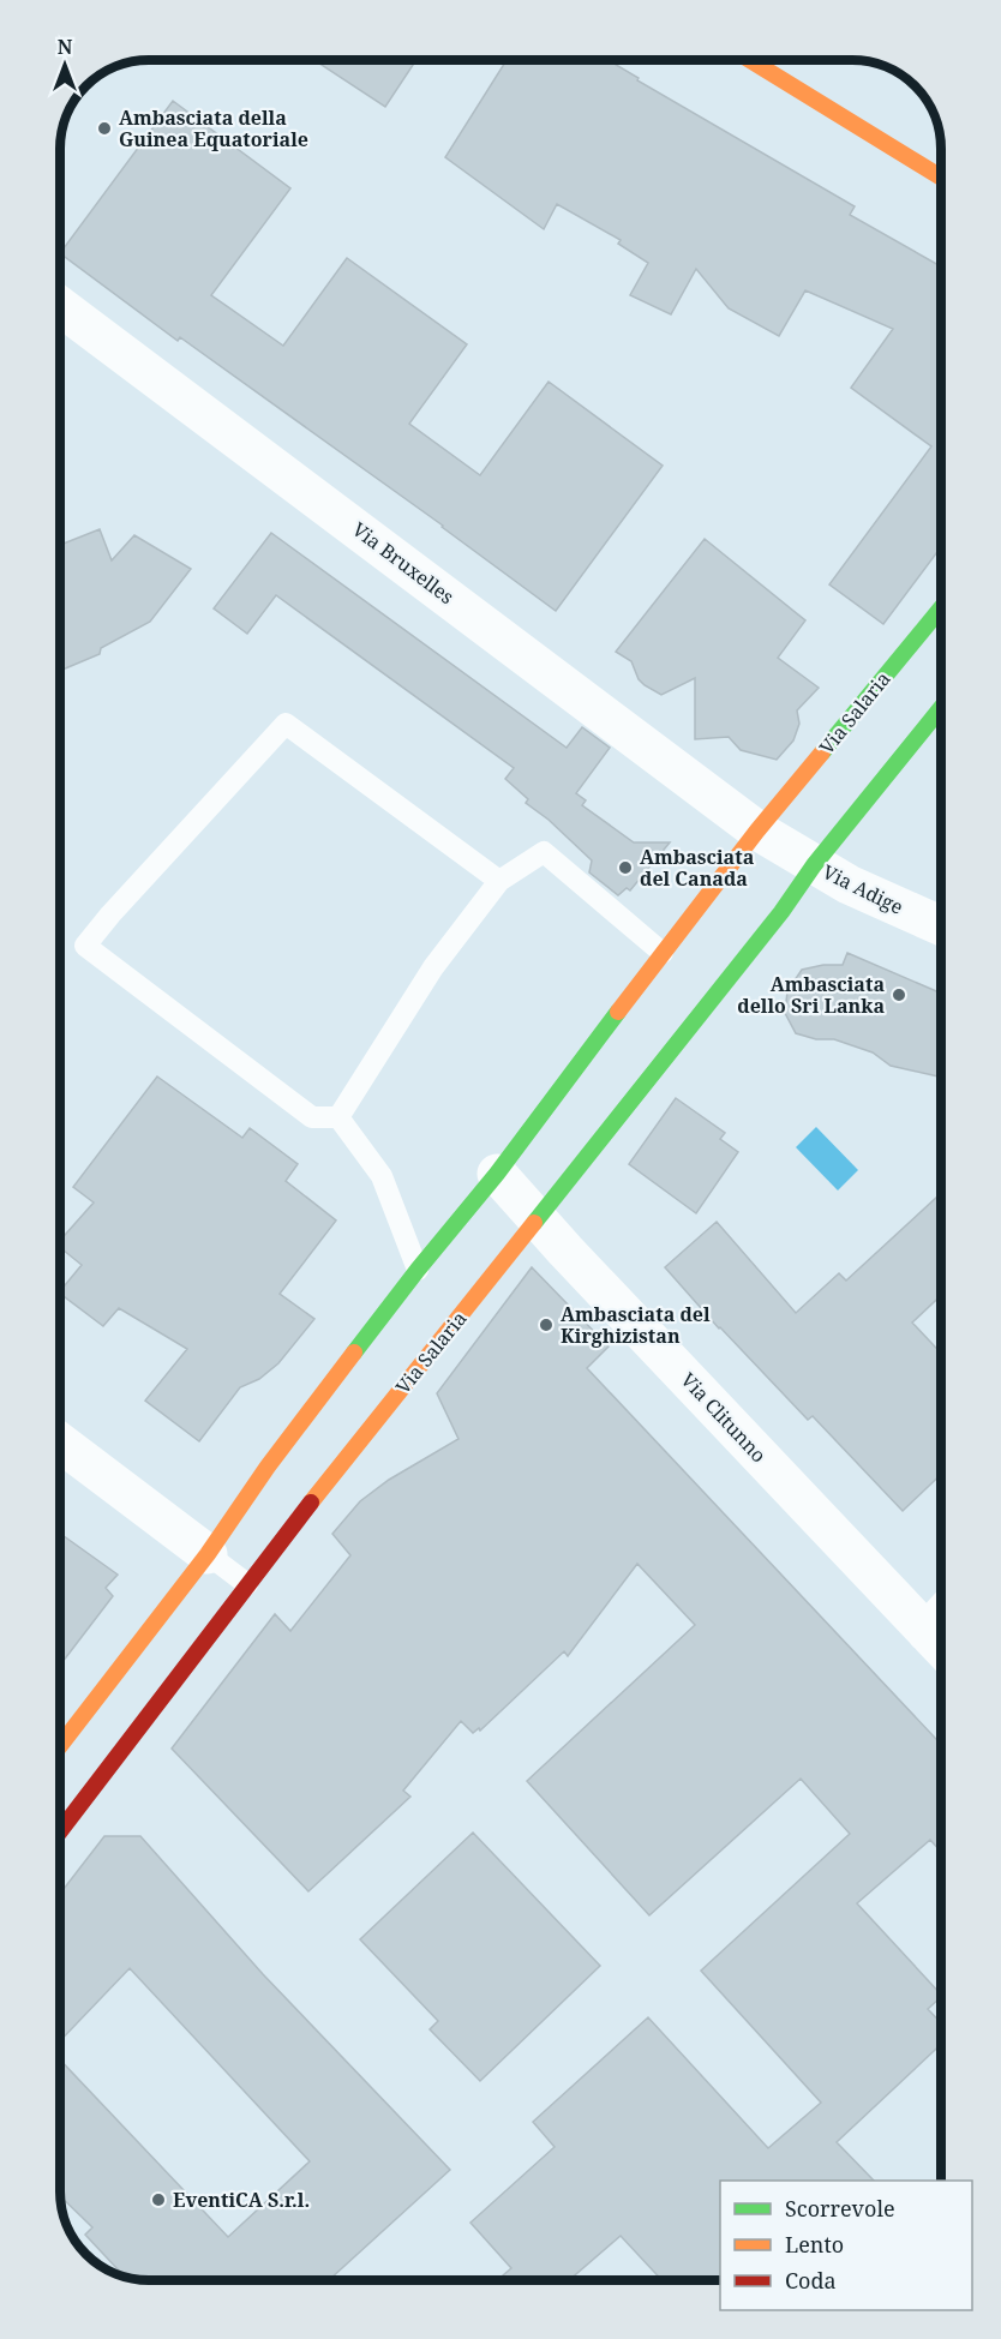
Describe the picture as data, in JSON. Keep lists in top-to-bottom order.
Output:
{
  "streets": {
    "main road": ["Via Salaria"],
    "street": ["Via Bruxelles", "Via Adige", "Via Clitunno"]
  },
  "crossings": [
    ["Via Bruxelles", "Via Salaria"],
    ["Via Salaria", "Via Adige"],
    ["Via Salaria", "Via Clitunno"]
  ],
  "places": [
    "Ambasciata della Guinea Equatoriale",
    "Ambasciata del Canada",
    "Ambasciata dello Sri Lanka",
    "Ambasciata del Kirghizistan",
    "EventiCA S.r.l."
  ],
  "legend": ["Scorrevole", "Lento", "Coda"],
  "north": "top"
}
